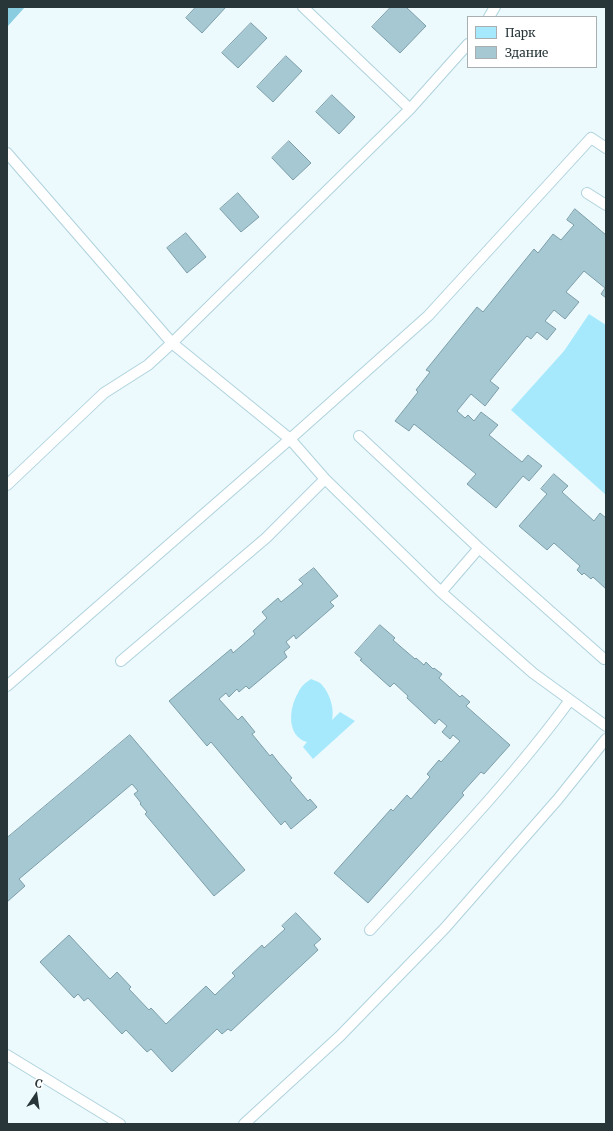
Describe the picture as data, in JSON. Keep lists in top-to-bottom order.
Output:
{
  "legend": ["Парк", "Здание"],
  "north": "top"
}
